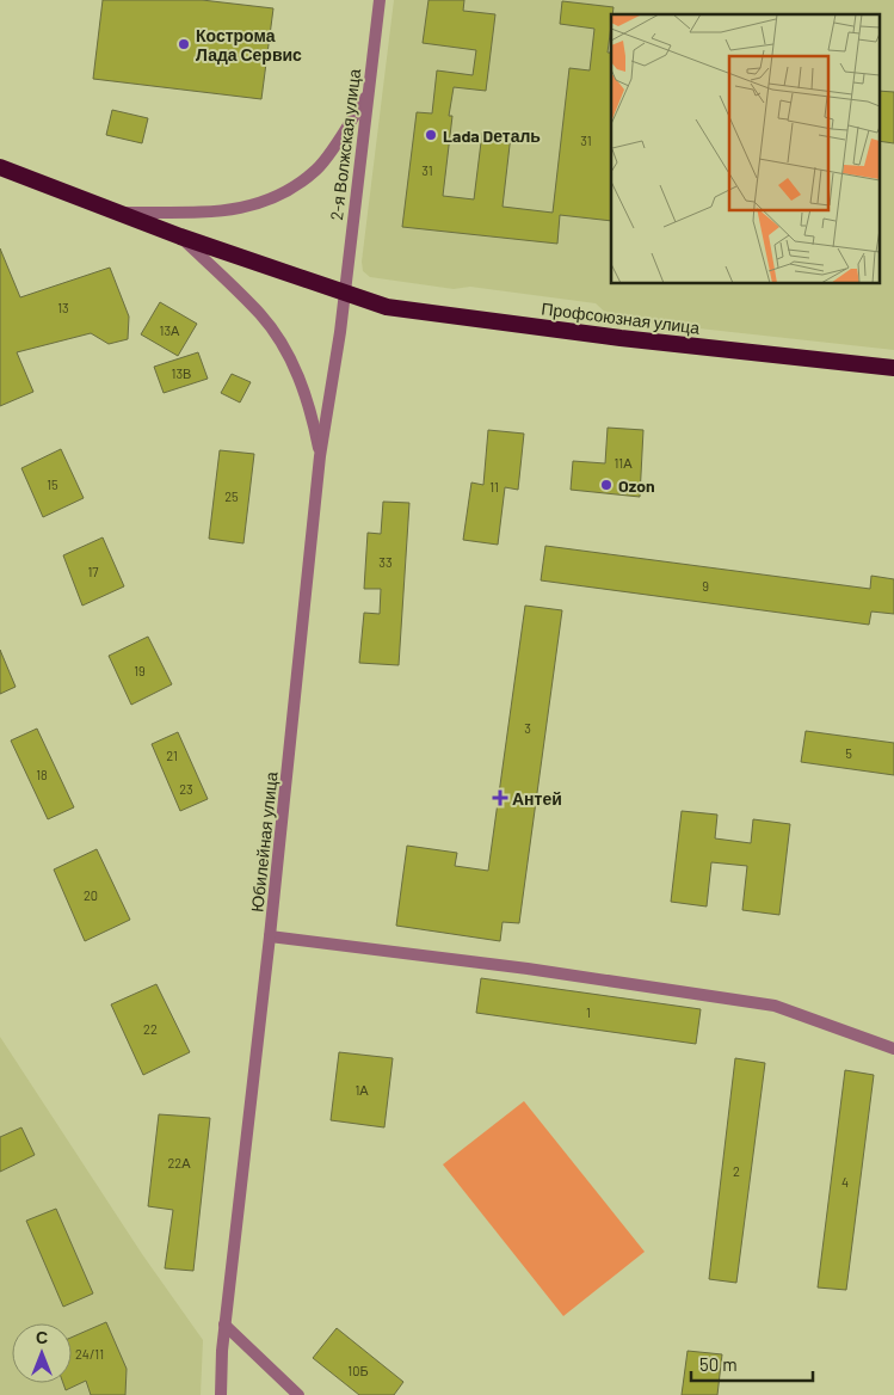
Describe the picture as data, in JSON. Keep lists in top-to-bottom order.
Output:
{
  "streets": {
    "highway": ["Профсоюзная улица"],
    "street": ["2-я Волжская улица", "Юбилейная улица"]
  },
  "crossings": [
    ["2-я Волжская улица", "Профсоюзная улица"],
    ["2-я Волжская улица", "Юбилейная улица"],
    ["Профсоюзная улица", "Юбилейная улица"]
  ],
  "places": {
    "other": ["Кострома Лада Сервис", "Lada Dеталь", "Ozon"],
    "health": ["Антей"]
  },
  "house_numbers": [
    "31",
    "31",
    "13",
    "13А",
    "13В",
    "11А",
    "15",
    "11",
    "25",
    "33",
    "17",
    "9",
    "19",
    "3",
    "5",
    "21",
    "18",
    "23",
    "20",
    "1",
    "22",
    "1А",
    "22А",
    "2",
    "4",
    "24/11",
    "10Б"
  ],
  "scale_bar": "50 m",
  "north": "top"
}
